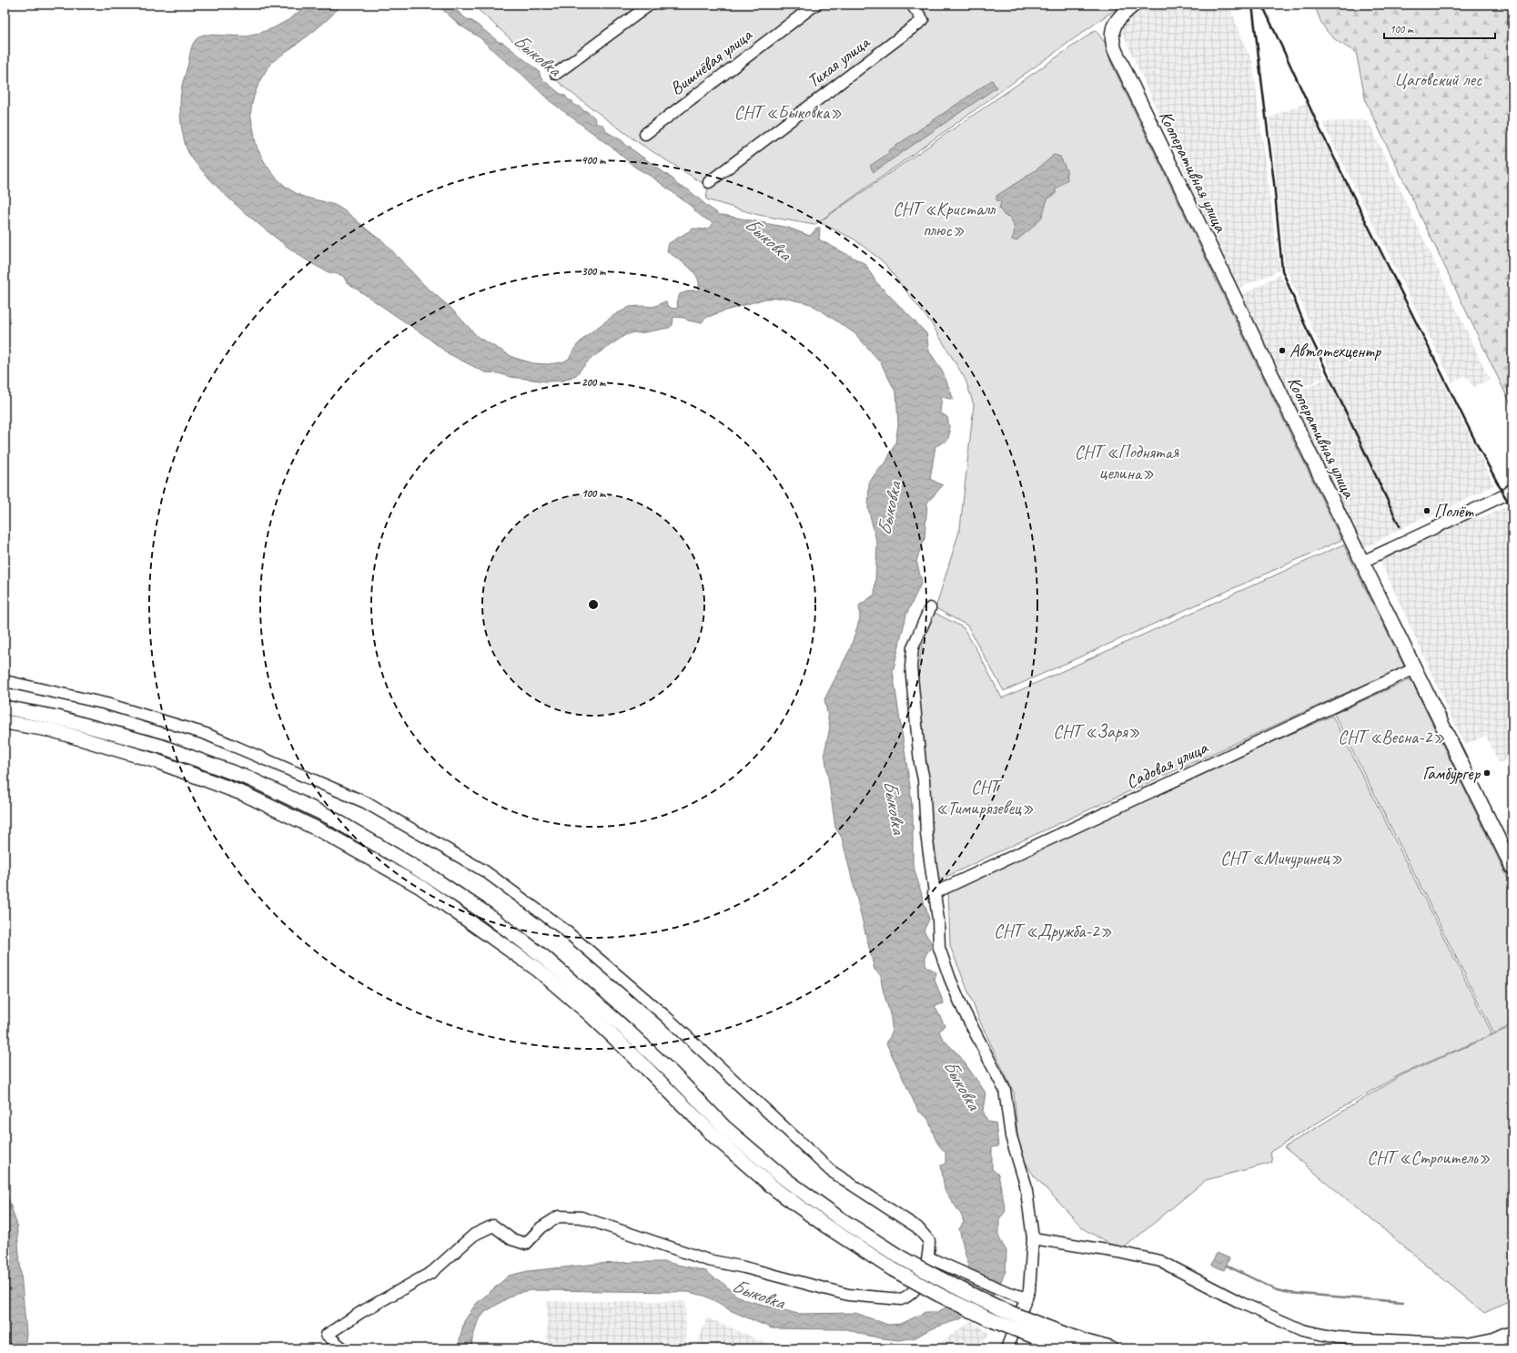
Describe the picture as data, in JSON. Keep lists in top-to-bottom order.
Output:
{
  "streets": {
    "main road": ["Кооперативная улица"],
    "street": ["Вишнёвая улица", "Тихая улица", "Садовая улица"]
  },
  "crossings": [
    ["Кооперативная улица", "Садовая улица"]
  ],
  "water": ["Быковка"],
  "parks": [
    "Цаговский лес",
    "СНТ «Быковка»",
    "СНТ «Кристалл плюс»",
    "СНТ «Поднятая целина»",
    "СНТ «Заря»",
    "СНТ «Весна-2»",
    "СНТ «Тимирязевец»",
    "СНТ «Мичуринец»",
    "СНТ «Дружба-2»",
    "СНТ «Строитель»"
  ],
  "places": ["Автотехцентр", "Полёт", "Гамбургер"],
  "scale_bar": "100 m",
  "rings": [
    "400 m",
    "300 m",
    "200 m",
    "100 m"
  ]
}
